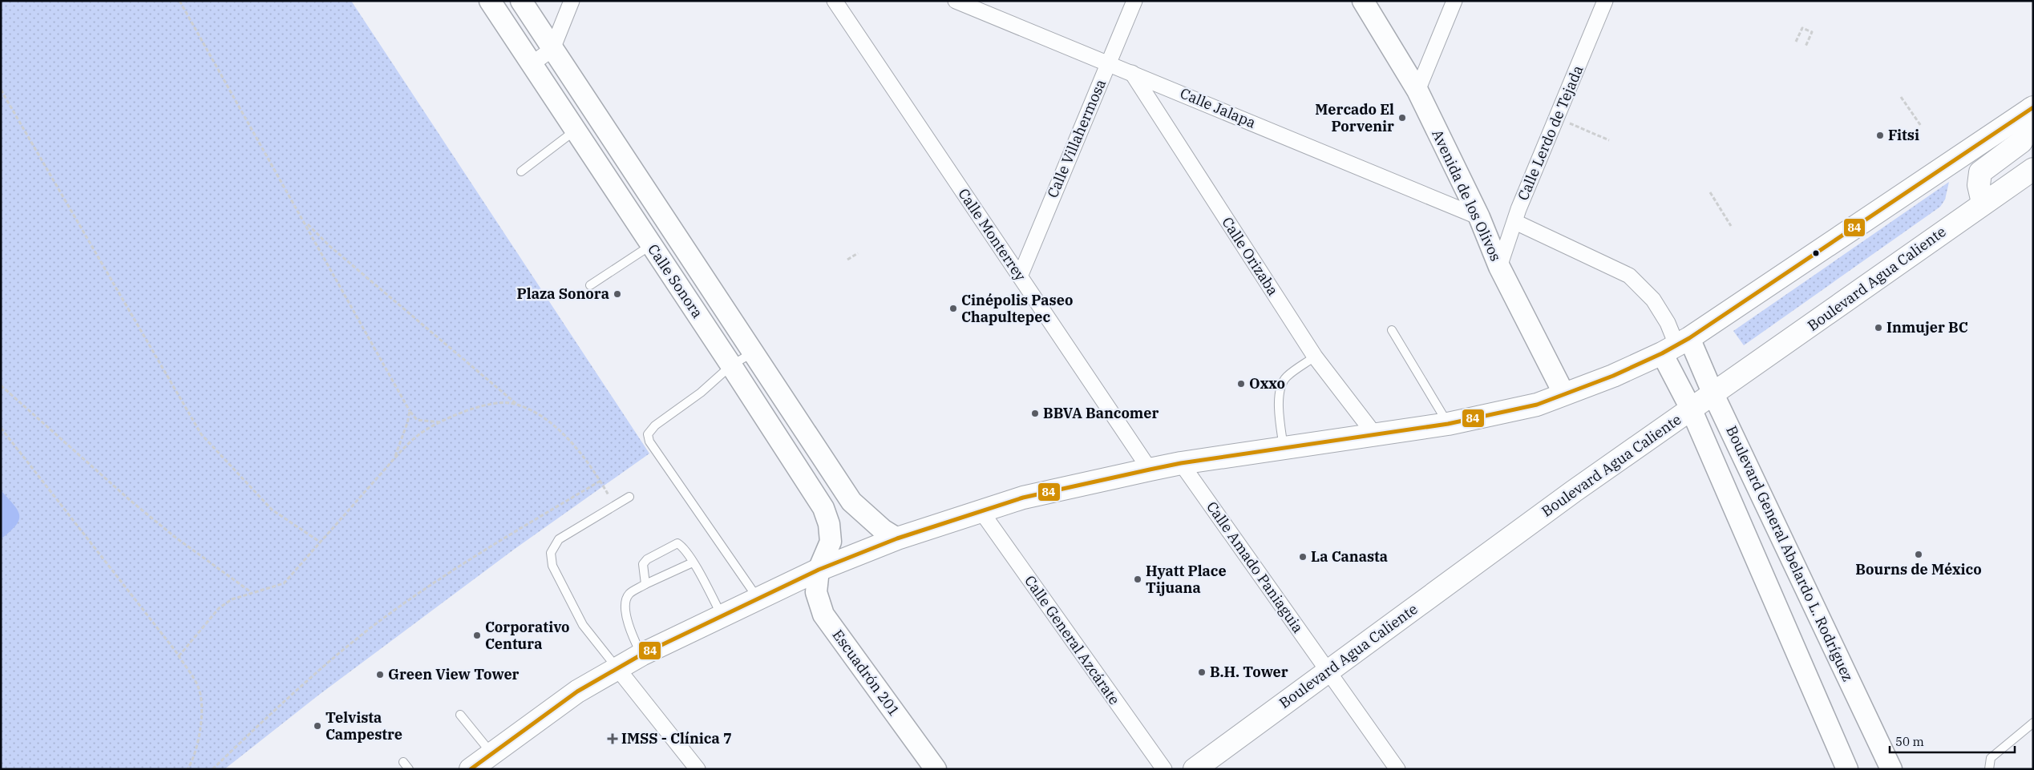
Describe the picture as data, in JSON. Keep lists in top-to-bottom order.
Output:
{
  "streets": {
    "main road": ["Boulevard Agua Caliente"],
    "street": [
      "Calle Jalapa",
      "Calle Lerdo de Tejada",
      "Calle Villahermosa",
      "Avenida de los Olivos",
      "Calle Monterrey",
      "Calle Orizaba",
      "Calle Sonora",
      "Boulevard General Abelardo L. Rodríguez",
      "Calle Amado Paniaguia",
      "Calle General Azcárate",
      "Escuadrón 201"
    ]
  },
  "crossings": [
    ["Calle Jalapa", "Calle Villahermosa"],
    ["Calle Jalapa", "Avenida de los Olivos"],
    ["Calle Jalapa", "Calle Orizaba"],
    ["Calle Lerdo de Tejada", "Avenida de los Olivos"],
    ["Calle Villahermosa", "Calle Monterrey"],
    ["Boulevard Agua Caliente", "Boulevard General Abelardo L. Rodríguez"],
    ["Boulevard Agua Caliente", "Calle Amado Paniaguia"],
    ["Calle Sonora", "Escuadrón 201"]
  ],
  "places": {
    "other": [
      "Mercado El Porvenir",
      "Fitsi",
      "Plaza Sonora",
      "Cinépolis Paseo Chapultepec",
      "Inmujer BC",
      "Oxxo",
      "BBVA Bancomer",
      "Bourns de México",
      "La Canasta",
      "Hyatt Place Tijuana",
      "Corporativo Centura",
      "B.H. Tower",
      "Green View Tower",
      "Telvista Campestre"
    ],
    "health": ["IMSS - Clínica 7"]
  },
  "lines": ["transit line 84"],
  "scale_bar": "50 m"
}
